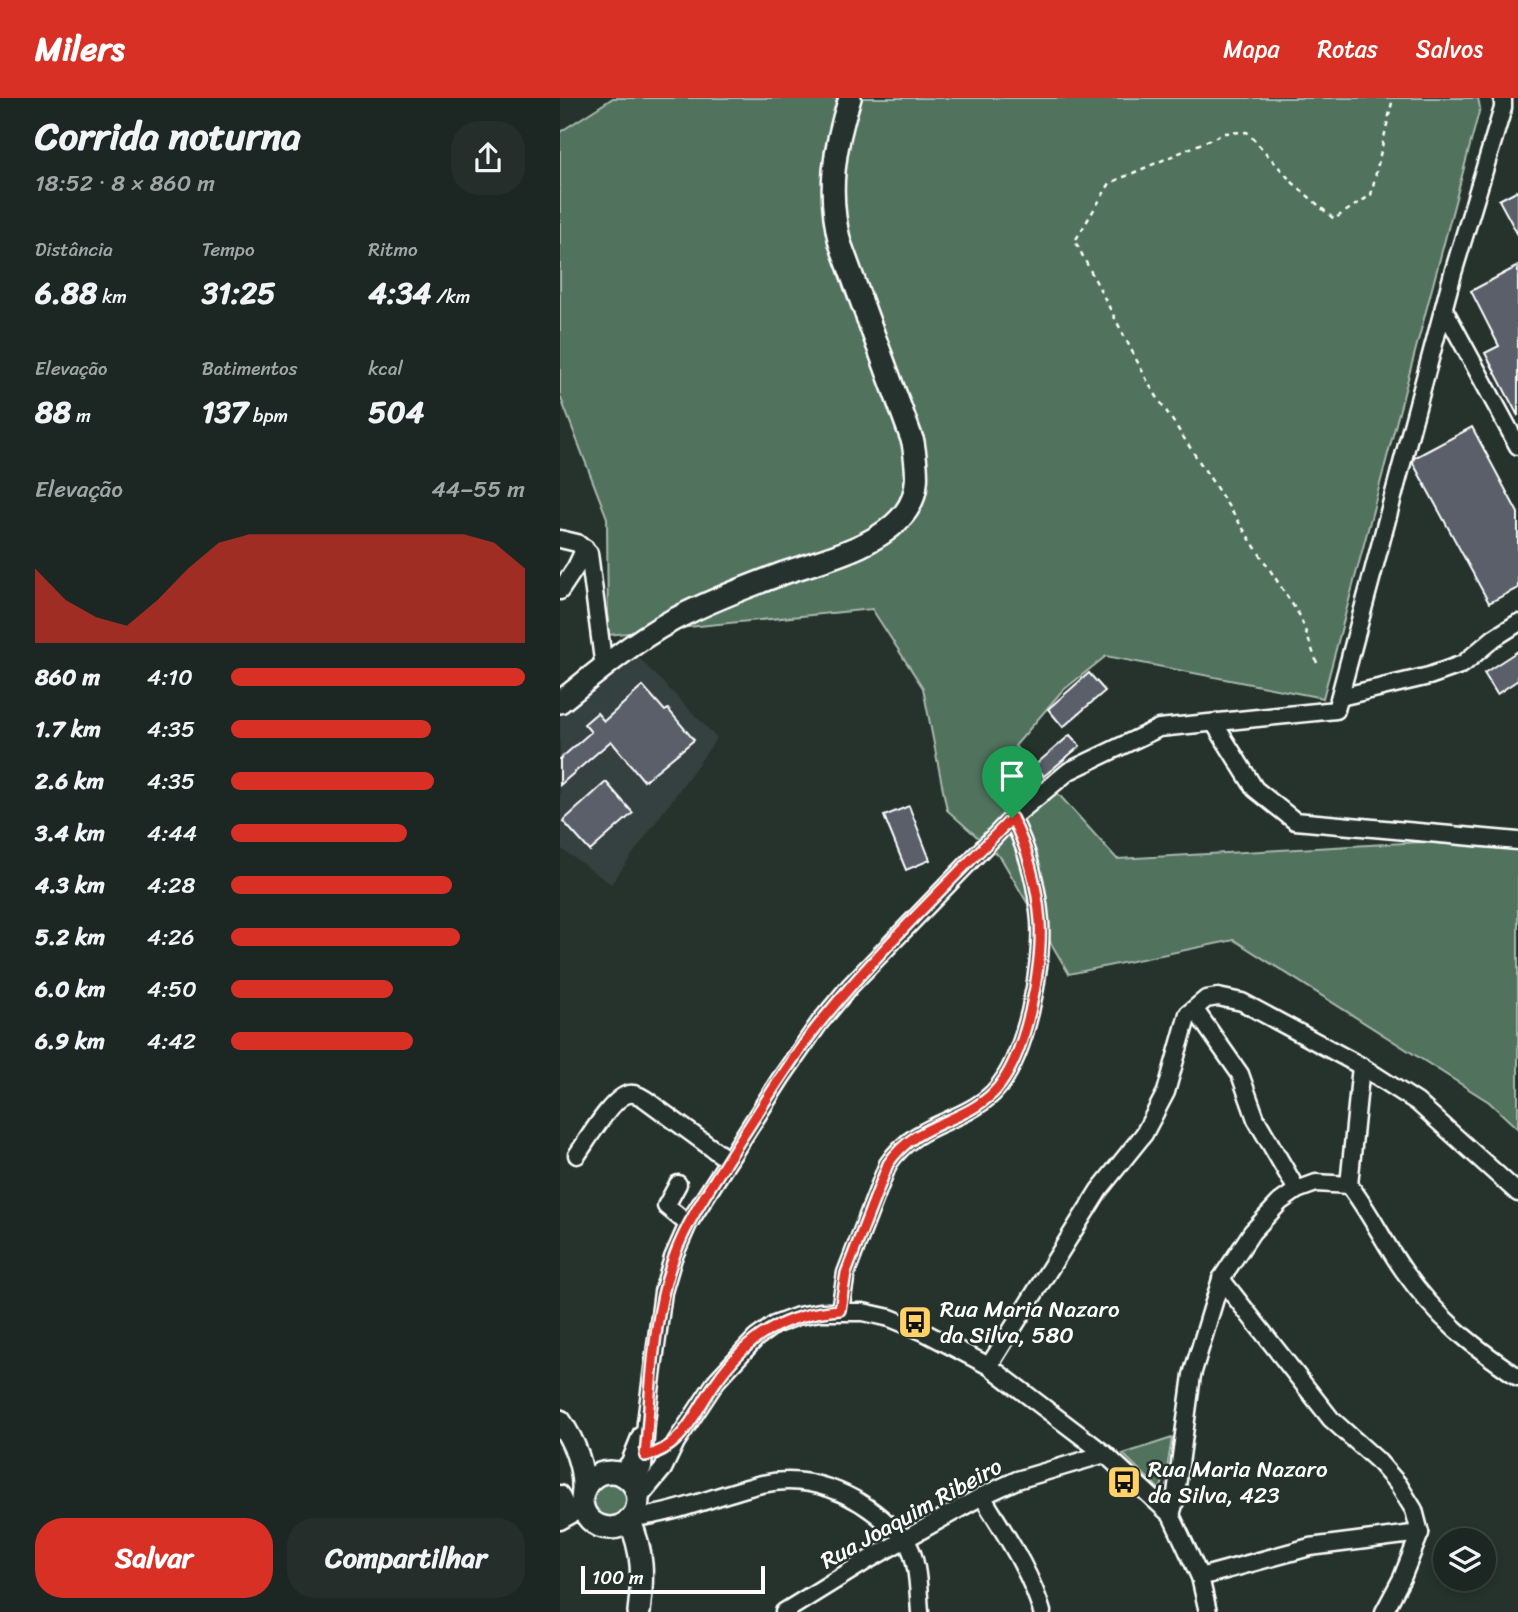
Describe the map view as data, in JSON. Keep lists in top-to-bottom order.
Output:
{
  "streets": {
    "street": ["Rua Joaquim Ribeiro"]
  },
  "places": {
    "bus stop": ["Rua Maria Nazaro da Silva, 580", "Rua Maria Nazaro da Silva, 423"]
  },
  "scale_bar": "100 m",
  "page": {
    "header": "Milers",
    "nav": ["Mapa", "Rotas", "Salvos"],
    "heading": ["Corrida noturna", "18:52 · 8 × 860 m"],
    "stats": [
      ["Distância", "6.88 km"],
      ["Tempo", "31:25"],
      ["Ritmo", "4:34 /km"],
      ["Elevação", "88 m"],
      ["Batimentos", "137 bpm"],
      ["kcal", "504"]
    ],
    "chart": ["Elevação", "44–55 m"],
    "list": [
      {
        "name": "860 m",
        "note": "4:10"
      },
      {
        "name": "1.7 km",
        "note": "4:35"
      },
      {
        "name": "2.6 km",
        "note": "4:35"
      },
      {
        "name": "3.4 km",
        "note": "4:44"
      },
      {
        "name": "4.3 km",
        "note": "4:28"
      },
      {
        "name": "5.2 km",
        "note": "4:26"
      },
      {
        "name": "6.0 km",
        "note": "4:50"
      },
      {
        "name": "6.9 km",
        "note": "4:42"
      }
    ],
    "buttons": ["Salvar", "Compartilhar"],
    "scale": "100 m"
  }
}
